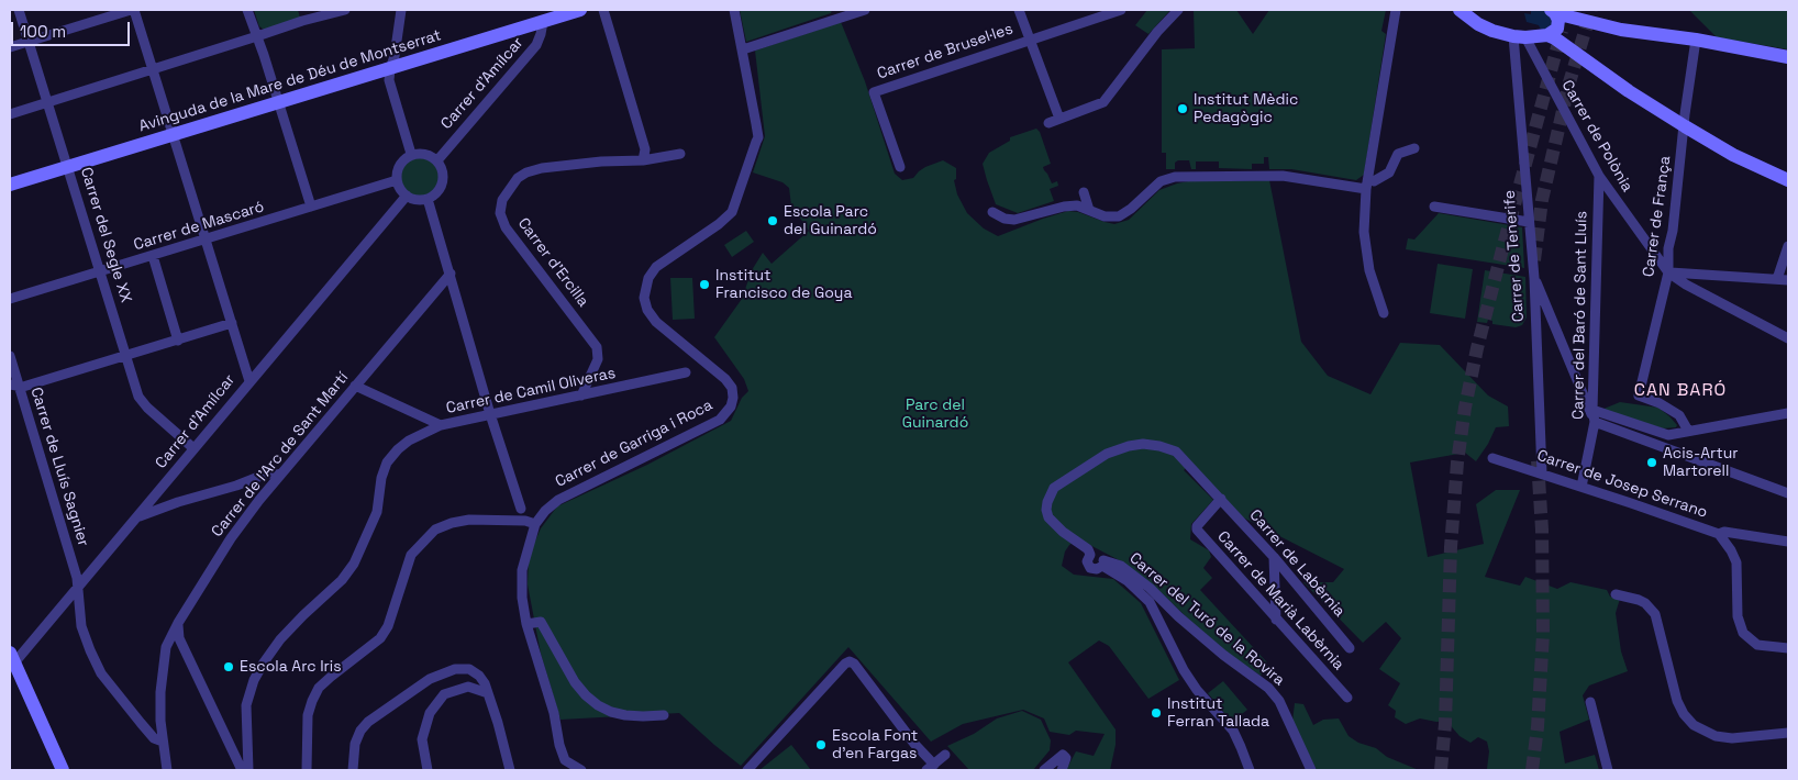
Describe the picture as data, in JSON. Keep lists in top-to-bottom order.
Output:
{
  "streets": {
    "street": [
      "Carrer de Brusel·les",
      "Avinguda de la Mare de Déu de Montserrat",
      "Carrer d'Amílcar",
      "Carrer de Polònia",
      "Carrer de França",
      "Carrer de Mascaró",
      "Carrer del Segle XX",
      "Carrer de Tenerife",
      "Carrer d'Ercilla",
      "Carrer del Baró de Sant Lluís",
      "Carrer de Camil Oliveras",
      "Carrer de Garriga i Roca",
      "Carrer de l'Arc de Sant Martí",
      "Carrer de Lluís Sagnier",
      "Carrer de Josep Serrano",
      "Carrer de Labèrnia",
      "Carrer de Marià Labèrnia",
      "Carrer del Turó de la Rovira"
    ]
  },
  "crossings": [
    ["Avinguda de la Mare de Déu de Montserrat", "Carrer d'Amílcar"],
    ["Avinguda de la Mare de Déu de Montserrat", "Carrer del Segle XX"],
    ["Carrer d'Amílcar", "Carrer de Mascaró"],
    ["Carrer d'Amílcar", "Carrer del Segle XX"],
    ["Carrer d'Amílcar", "Carrer de Lluís Sagnier"],
    ["Carrer de Polònia", "Carrer de França"],
    ["Carrer de Polònia", "Carrer de Tenerife"],
    ["Carrer de Polònia", "Carrer del Baró de Sant Lluís"],
    ["Carrer de Mascaró", "Carrer del Segle XX"],
    ["Carrer de Tenerife", "Carrer de Josep Serrano"],
    ["Carrer d'Ercilla", "Carrer de Camil Oliveras"],
    ["Carrer del Baró de Sant Lluís", "Carrer de Josep Serrano"],
    ["Carrer de Camil Oliveras", "Carrer de l'Arc de Sant Martí"],
    ["Carrer de l'Arc de Sant Martí", "Carrer de Lluís Sagnier"],
    ["Carrer de Labèrnia", "Carrer de Marià Labèrnia"],
    ["Carrer de Labèrnia", "Carrer del Turó de la Rovira"]
  ],
  "districts": ["CAN BARÓ"],
  "parks": ["Parc del Guinardó"],
  "places": [
    "Institut Mèdic Pedagògic",
    "Escola Parc del Guinardó",
    "Institut Francisco de Goya",
    "Acis-Artur Martorell",
    "Escola Arc Iris",
    "Institut Ferran Tallada",
    "Escola Font d'en Fargas"
  ],
  "scale_bar": "100 m"
}
